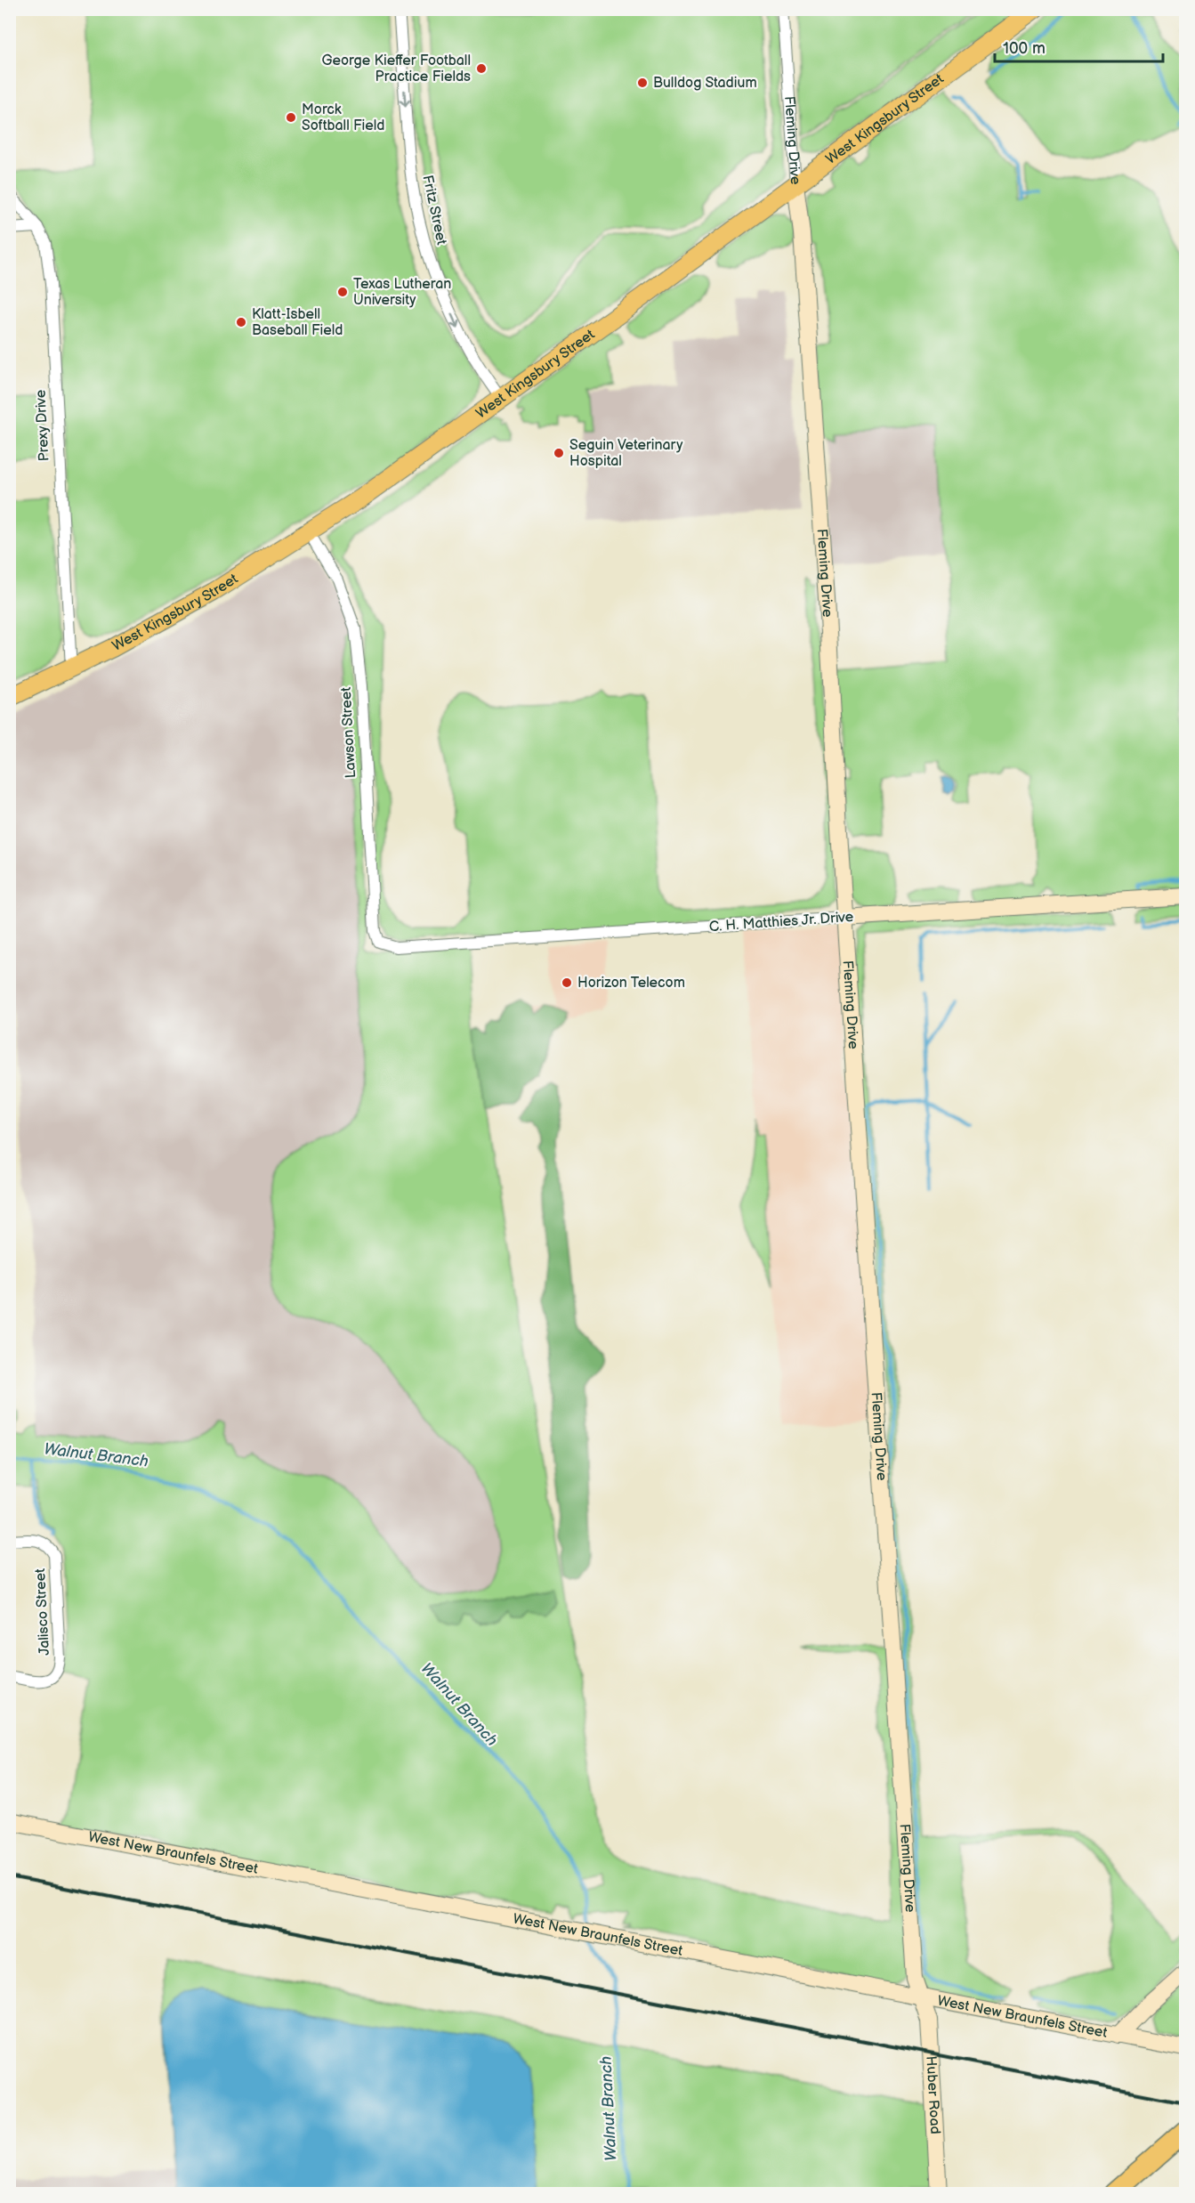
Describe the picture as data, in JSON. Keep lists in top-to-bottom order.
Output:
{
  "streets": {
    "main road": ["West Kingsbury Street"],
    "street": [
      "Fleming Drive",
      "Fritz Street",
      "Prexy Drive",
      "Lawson Street",
      "C. H. Matthies Jr. Drive",
      "Jalisco Street",
      "West New Braunfels Street",
      "Huber Road"
    ]
  },
  "crossings": [
    ["West Kingsbury Street", "Fleming Drive"],
    ["West Kingsbury Street", "Fritz Street"],
    ["West Kingsbury Street", "Prexy Drive"],
    ["West Kingsbury Street", "Lawson Street"],
    ["Fleming Drive", "C. H. Matthies Jr. Drive"],
    ["Fleming Drive", "West New Braunfels Street"],
    ["Fleming Drive", "Huber Road"],
    ["Lawson Street", "C. H. Matthies Jr. Drive"],
    ["West New Braunfels Street", "Huber Road"]
  ],
  "one_way": ["Fritz Street"],
  "water": ["Walnut Branch"],
  "places": [
    "George Kieffer Football Practice Fields",
    "Bulldog Stadium",
    "Morck Softball Field",
    "Texas Lutheran University",
    "Klatt-Isbell Baseball Field",
    "Seguin Veterinary Hospital",
    "Horizon Telecom"
  ],
  "scale_bar": "100 m"
}
